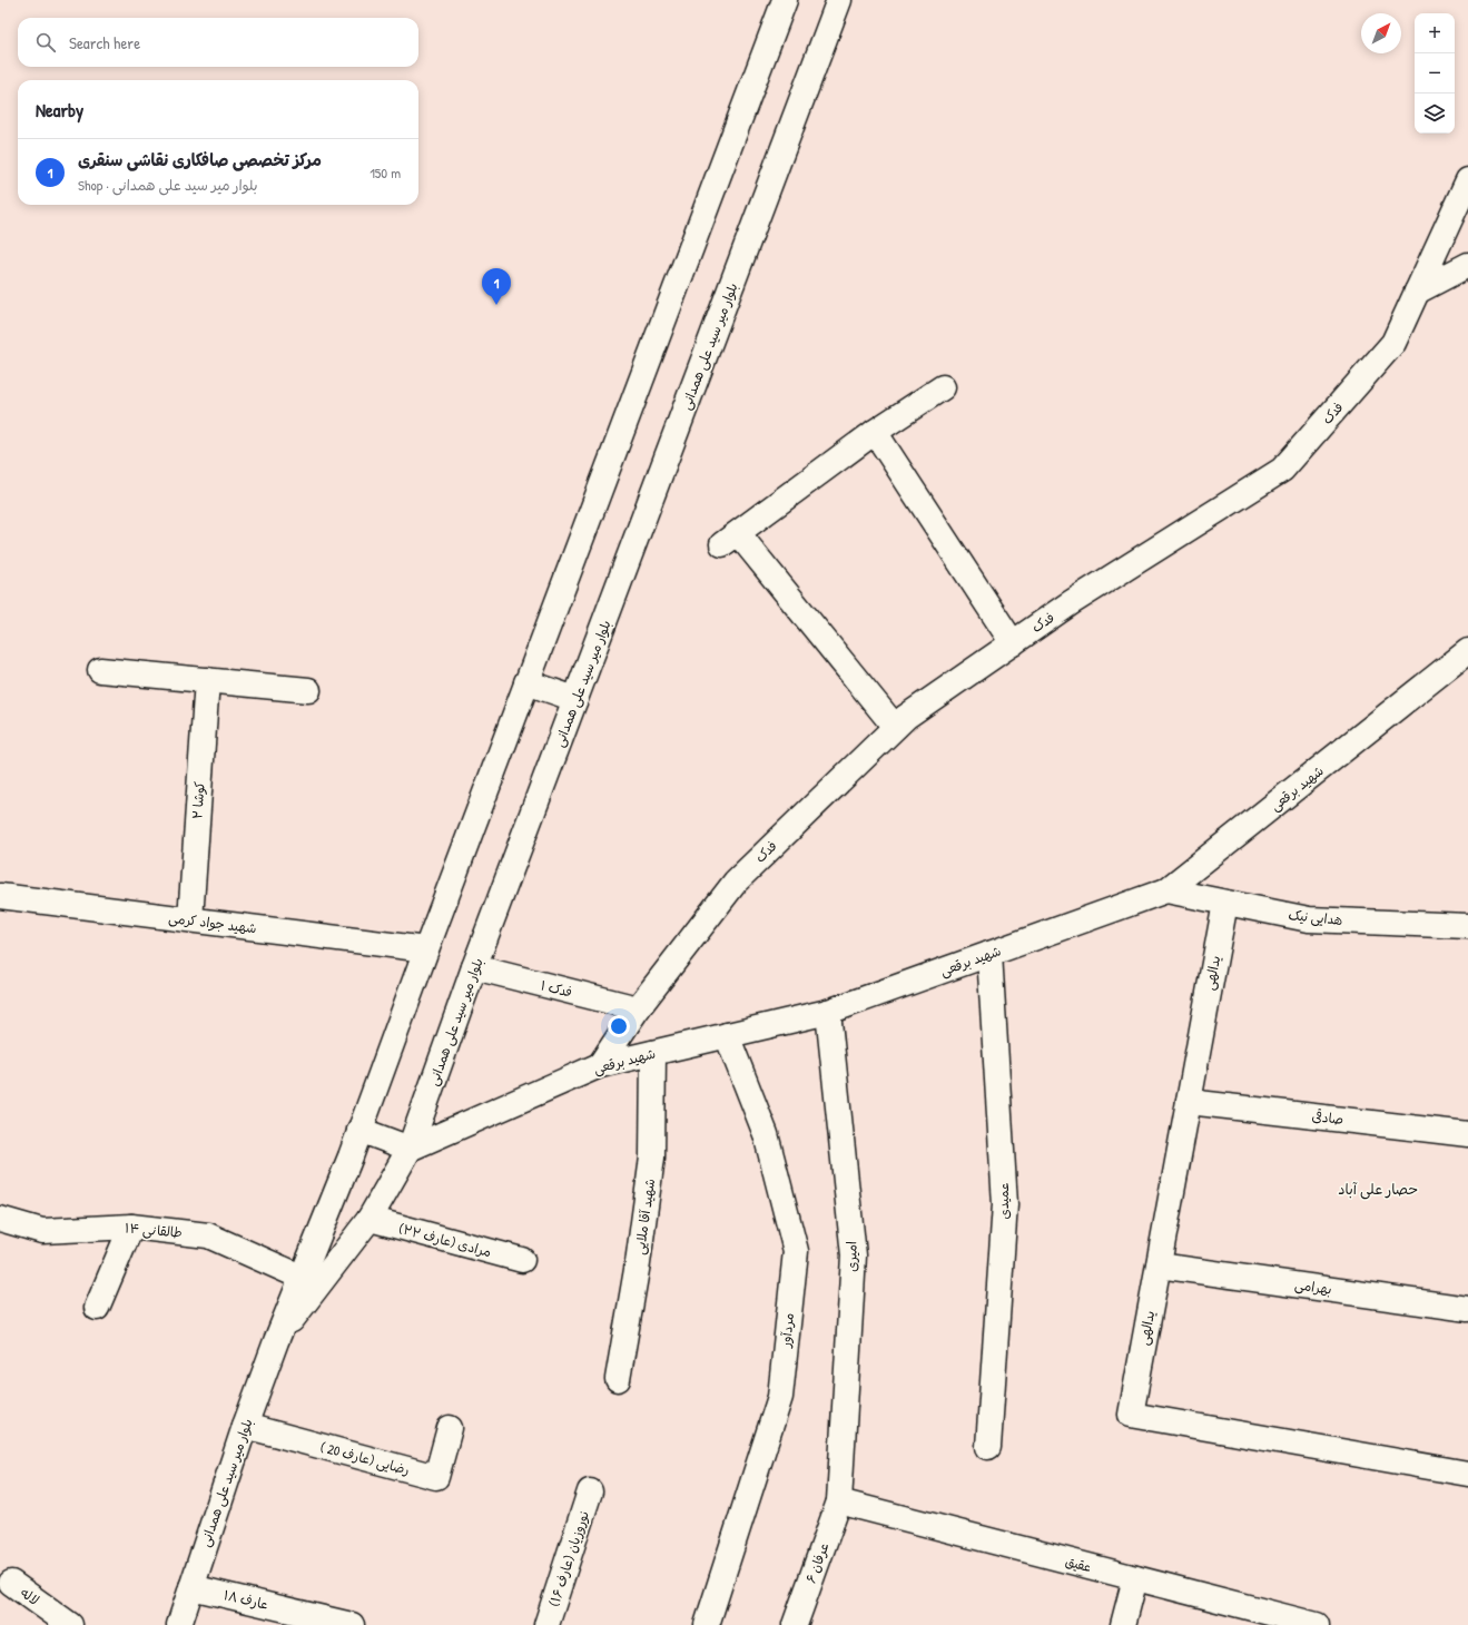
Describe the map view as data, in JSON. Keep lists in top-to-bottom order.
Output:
{
  "streets": {
    "street": [
      "بلوار میر سید علی همدانی",
      "فدک",
      "شهید برقعی",
      "کوشا ۲",
      "هدایی نیک",
      "شهید جواد کرمی",
      "یدالهی",
      "فدک ۱",
      "صادقی",
      "عمیدی",
      "شهید آقا ملایی",
      "طالقانی ۱۴",
      "مرادی (عارف ۲۲)",
      "امیری",
      "بهرامی",
      "مردآور",
      "رضایی (عارف 20 )",
      "نوروزیان (عارف ۱۶)",
      "عرفان ۶",
      "عقیق",
      "لاله",
      "عارف ۱۸"
    ]
  },
  "crossings": [
    ["بلوار میر سید علی همدانی", "شهید برقعی"],
    ["بلوار میر سید علی همدانی", "شهید جواد کرمی"],
    ["بلوار میر سید علی همدانی", "فدک ۱"],
    ["بلوار میر سید علی همدانی", "طالقانی ۱۴"],
    ["بلوار میر سید علی همدانی", "مرادی (عارف ۲۲)"],
    ["بلوار میر سید علی همدانی", "رضایی (عارف 20 )"],
    ["بلوار میر سید علی همدانی", "عارف ۱۸"],
    ["فدک", "شهید برقعی"],
    ["فدک", "فدک ۱"],
    ["شهید برقعی", "هدایی نیک"],
    ["شهید برقعی", "عمیدی"],
    ["شهید برقعی", "شهید آقا ملایی"],
    ["شهید برقعی", "امیری"],
    ["شهید برقعی", "مردآور"],
    ["کوشا ۲", "شهید جواد کرمی"],
    ["هدایی نیک", "یدالهی"],
    ["یدالهی", "صادقی"],
    ["یدالهی", "بهرامی"],
    ["امیری", "عرفان ۶"],
    ["امیری", "عقیق"],
    ["عرفان ۶", "عقیق"]
  ],
  "districts": ["حصار علی آباد"],
  "north": "top right",
  "page": {
    "map_buttons": ["+", "−"],
    "search": "Search here",
    "heading": "Nearby",
    "list": [
      {
        "mark": "1",
        "name": "مرکز تخصصی صافکاری نقاشی سنقری",
        "note": "Shop · بلوار میر سید علی همدانی",
        "value": "150 m"
      }
    ],
    "pins": "1"
  }
}
